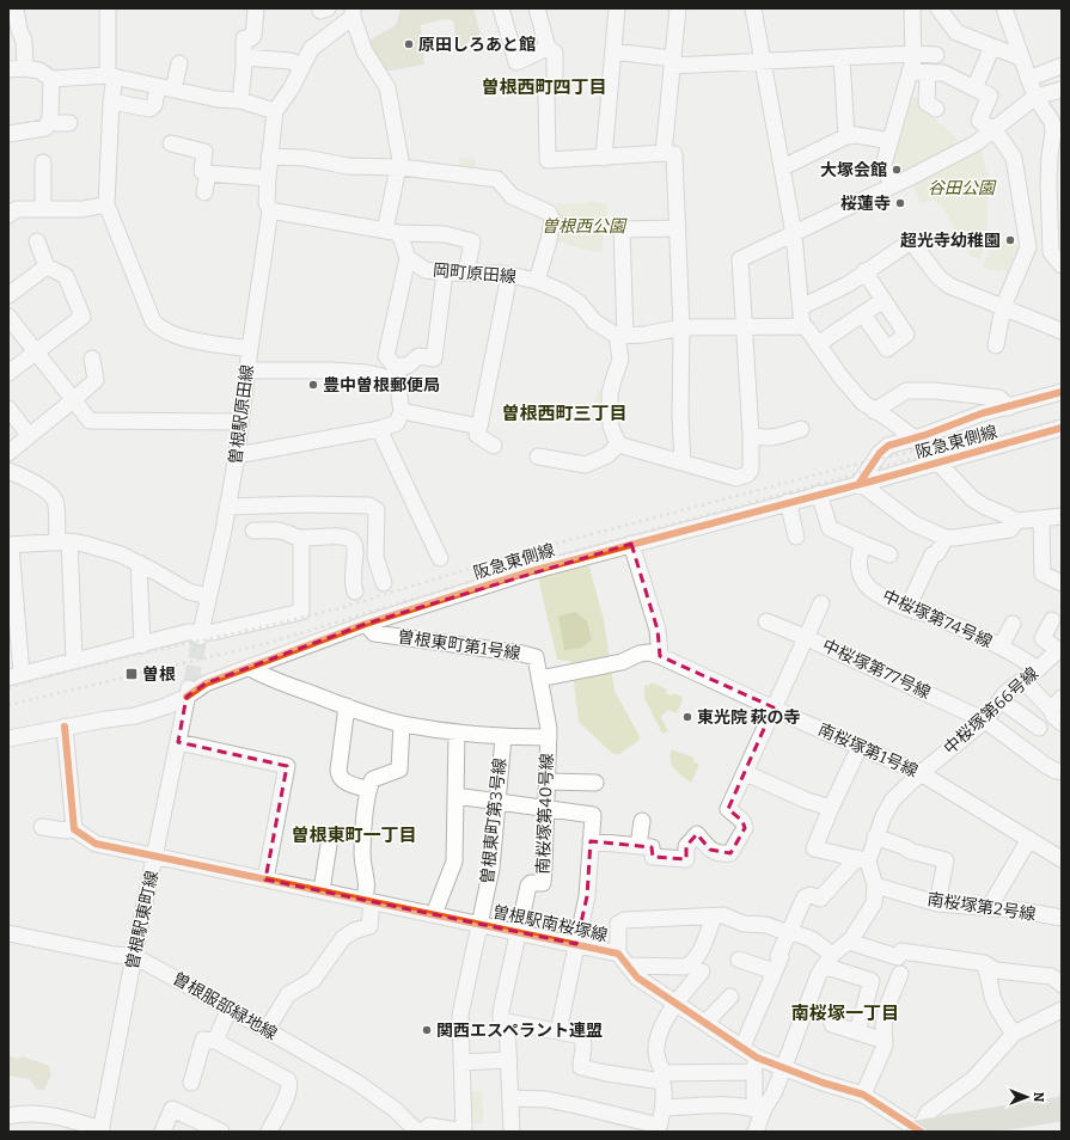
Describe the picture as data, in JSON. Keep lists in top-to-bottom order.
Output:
{
  "streets": {
    "street": [
      "岡町原田線",
      "曽根駅原田線",
      "阪急東側線",
      "中桜塚第74号線",
      "曽根東町第1号線",
      "中桜塚第77号線",
      "中桜塚第66号線",
      "南桜塚第1号線",
      "南桜塚第40号線",
      "曽根東町第3号線",
      "南桜塚第2号線",
      "曽根駅東町線",
      "曽根駅南桜塚線",
      "曽根服部緑地線"
    ]
  },
  "crossings": [
    ["阪急東側線", "曽根東町第1号線"],
    ["阪急東側線", "曽根駅東町線"],
    ["中桜塚第74号線", "中桜塚第66号線"],
    ["曽根東町第1号線", "南桜塚第1号線"],
    ["曽根東町第1号線", "南桜塚第40号線"],
    ["中桜塚第77号線", "中桜塚第66号線"],
    ["中桜塚第66号線", "南桜塚第1号線"],
    ["南桜塚第1号線", "南桜塚第40号線"],
    ["南桜塚第40号線", "曽根駅南桜塚線"],
    ["曽根東町第3号線", "曽根駅南桜塚線"],
    ["曽根駅東町線", "曽根駅南桜塚線"],
    ["曽根駅東町線", "曽根服部緑地線"]
  ],
  "districts": [
    "曽根西町四丁目",
    "曽根西町三丁目",
    "曽根東町一丁目",
    "南桜塚一丁目"
  ],
  "parks": ["谷田公園", "曽根西公園"],
  "places": {
    "other": [
      "原田しろあと館",
      "大塚会館",
      "桜蓮寺",
      "超光寺幼稚園",
      "豊中曽根郵便局",
      "東光院 萩の寺",
      "関西エスペラント連盟"
    ],
    "transit": ["曽根"]
  },
  "north": "right"
}
